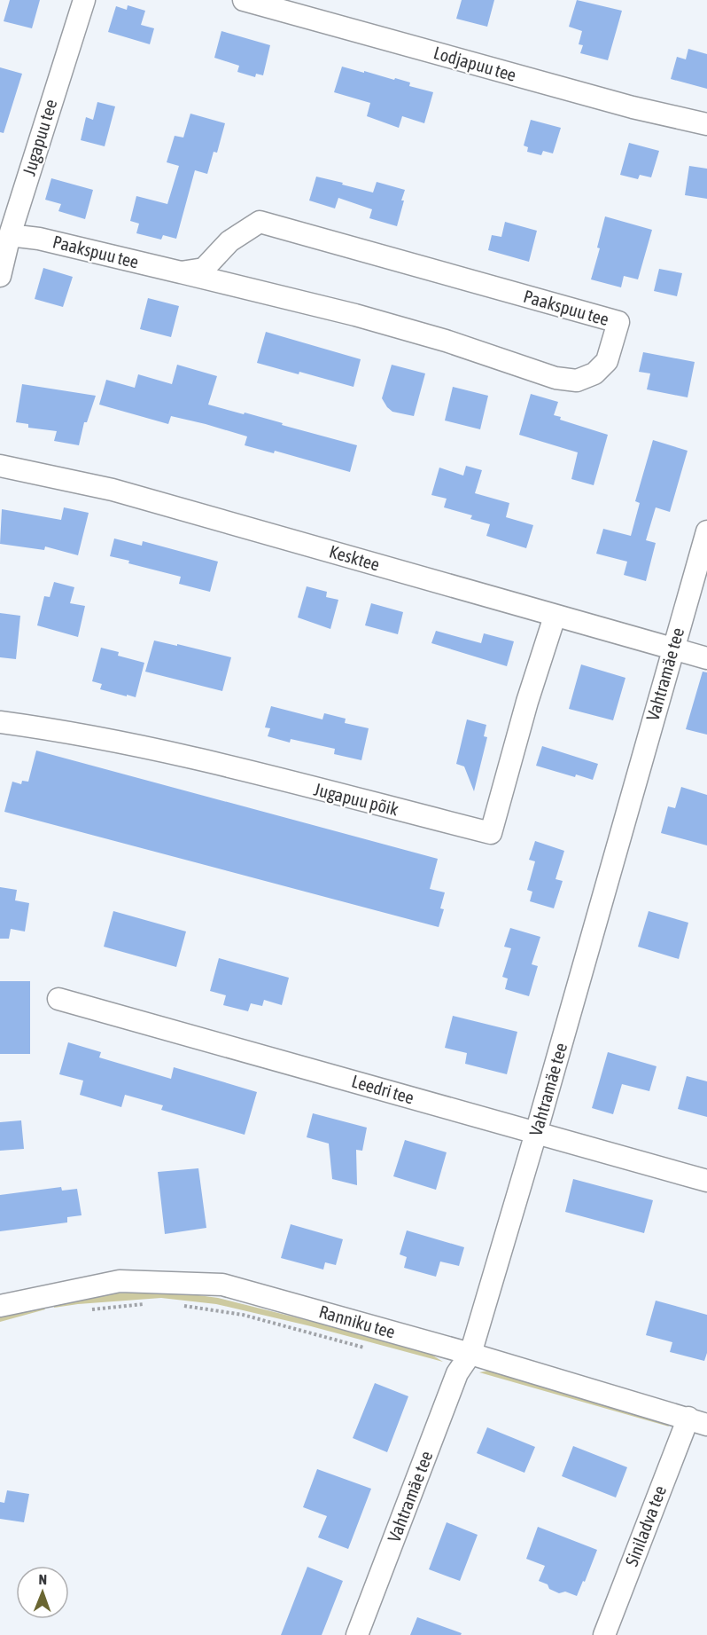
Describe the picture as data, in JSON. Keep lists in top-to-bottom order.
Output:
{
  "streets": {
    "street": [
      "Lodjapuu tee",
      "Jugapuu tee",
      "Paakspuu tee",
      "Kesktee",
      "Vahtramäe tee",
      "Jugapuu põik",
      "Leedri tee",
      "Ranniku tee",
      "Siniladva tee"
    ]
  },
  "crossings": [
    ["Jugapuu tee", "Paakspuu tee"],
    ["Kesktee", "Vahtramäe tee"],
    ["Kesktee", "Jugapuu põik"],
    ["Vahtramäe tee", "Leedri tee"],
    ["Vahtramäe tee", "Ranniku tee"],
    ["Ranniku tee", "Siniladva tee"]
  ],
  "north": "top"
}
